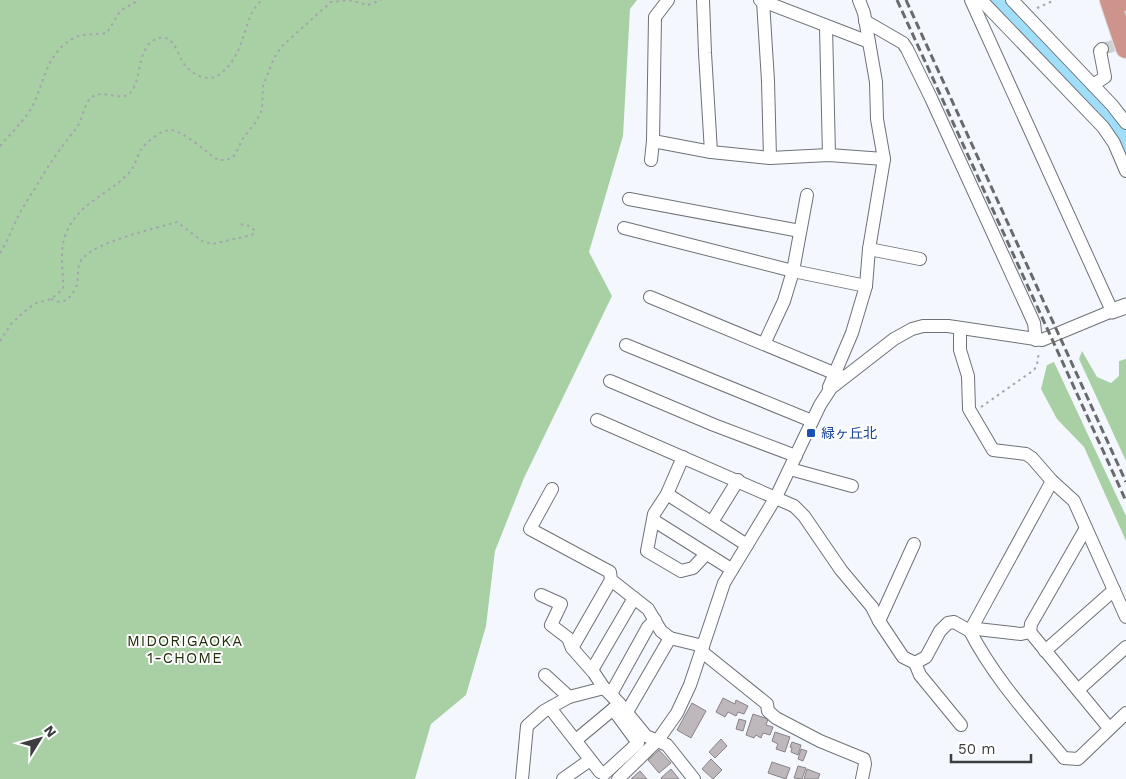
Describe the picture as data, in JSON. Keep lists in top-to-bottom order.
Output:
{
  "districts": ["MIDORIGAOKA 1-CHOME"],
  "places": {
    "transit": ["緑ヶ丘北"]
  },
  "scale_bar": "50 m",
  "north": "top right"
}
